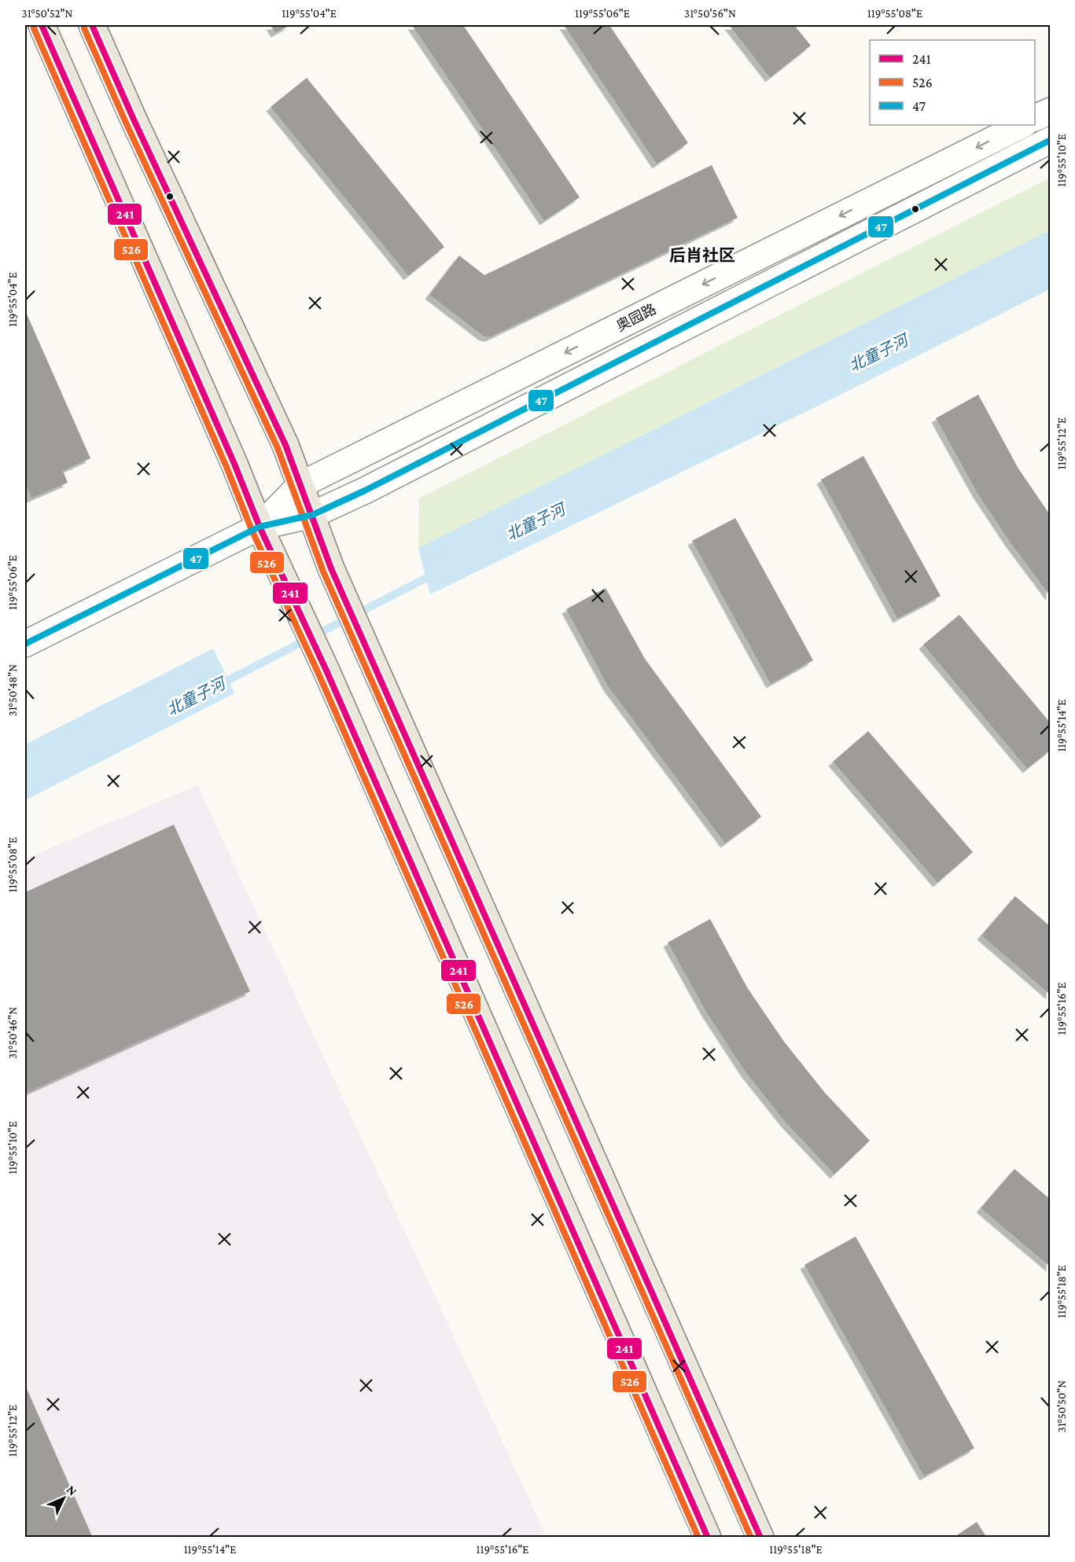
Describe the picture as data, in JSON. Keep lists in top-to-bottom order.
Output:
{
  "streets": {
    "street": ["奥园路"]
  },
  "districts": ["后肖社区"],
  "water": ["北童子河"],
  "lines": ["transit line 241", "transit line 526", "transit line 47"],
  "legend": ["241", "526", "47"],
  "north": "top right",
  "coordinates": [
    "31°50'52\"N",
    "119°55'04\"E",
    "119°55'06\"E",
    "31°50'56\"N",
    "119°55'08\"E",
    "119°55'10\"E",
    "119°55'12\"E",
    "31°50'48\"N",
    "119°55'14\"E",
    "119°55'16\"E",
    "31°50'46\"N",
    "119°55'18\"E",
    "31°50'50\"N"
  ]
}
